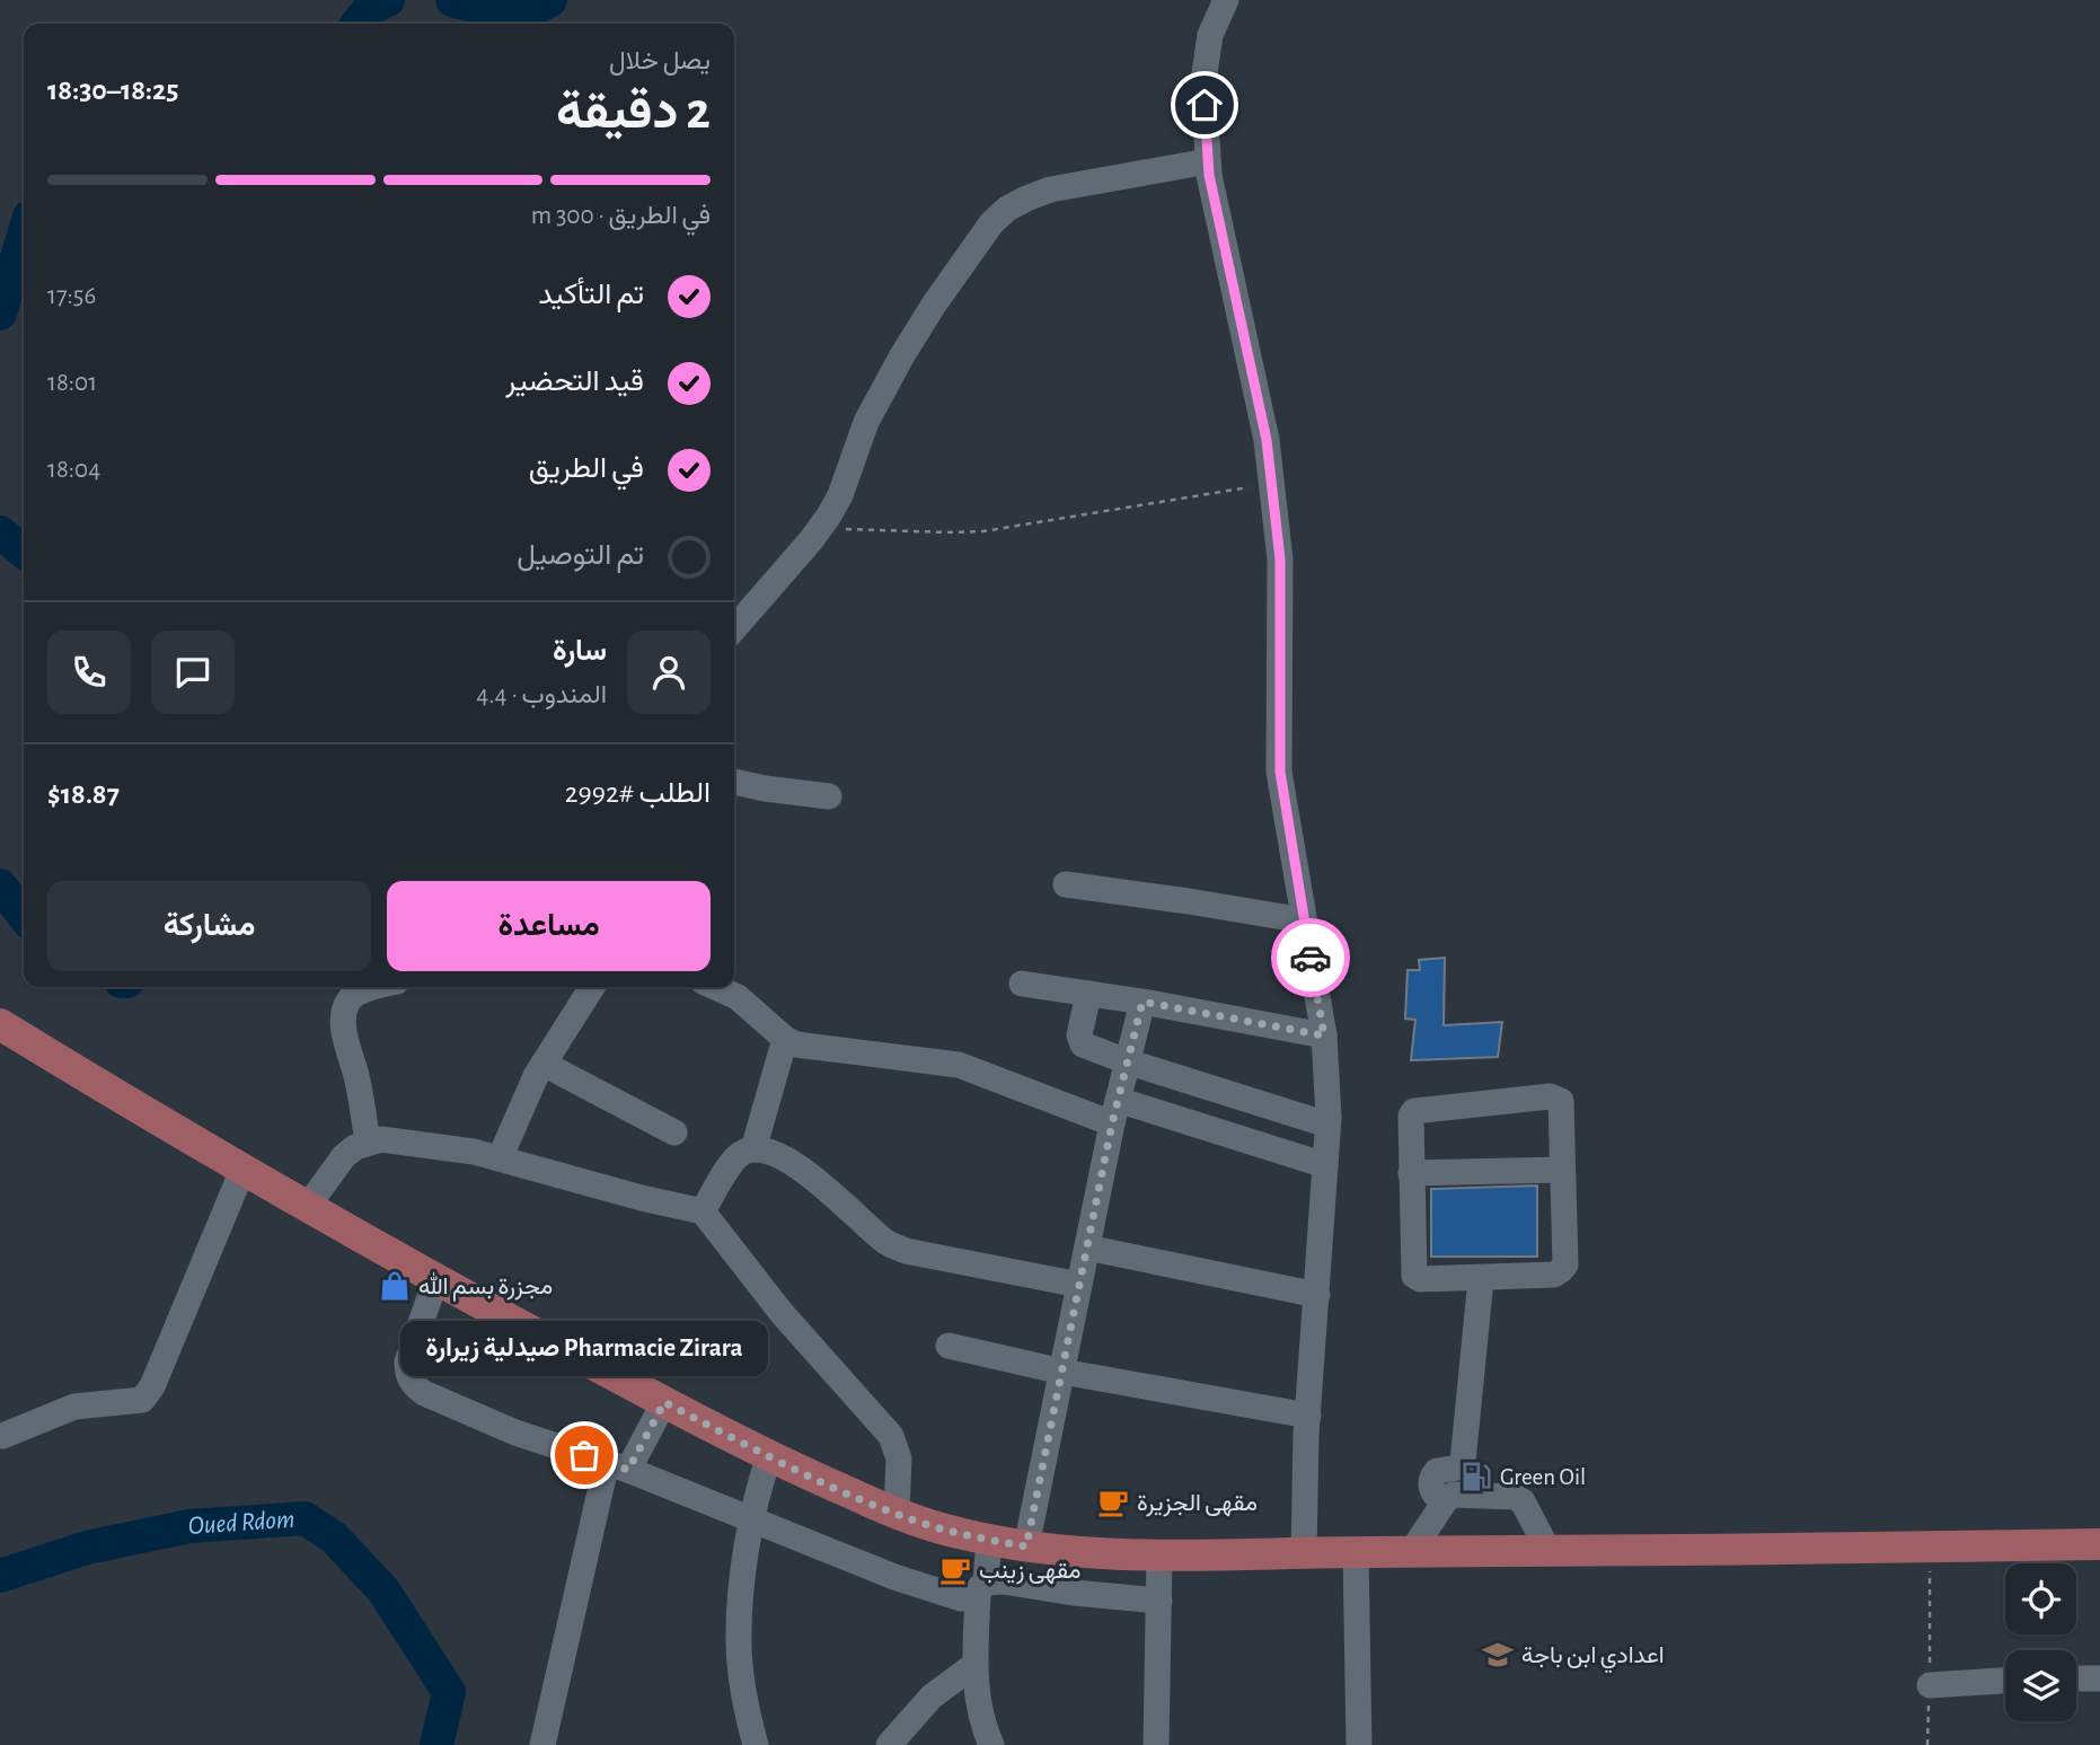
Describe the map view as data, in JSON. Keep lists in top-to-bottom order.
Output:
{
  "water": ["Oued Rdom"],
  "places": {
    "shop": ["مجزرة بسم الله"],
    "other": ["Pharmacie Zirara صيدلية زيرارة"],
    "fuel station": ["Green Oil"],
    "cafe": ["مقهى الجزيرة", "مقهى زينب"],
    "school or university": ["اعدادي ابن باجة"]
  },
  "page": {
    "heading": ["2 دقيقة", "يصل خلال", "18:25–18:30"],
    "panel": [
      "سارة",
      "المندوب · 4.4",
      "الطلب #2992",
      "$18.87"
    ],
    "bar": "في الطريق · 300 m",
    "list": [
      ["تم التأكيد", "17:56"],
      ["قيد التحضير", "18:01"],
      ["في الطريق", "18:04"],
      "تم التوصيل"
    ],
    "buttons": ["مساعدة", "مشاركة"],
    "bubble": "Pharmacie Zirara صيدلية زيرارة"
  }
}
